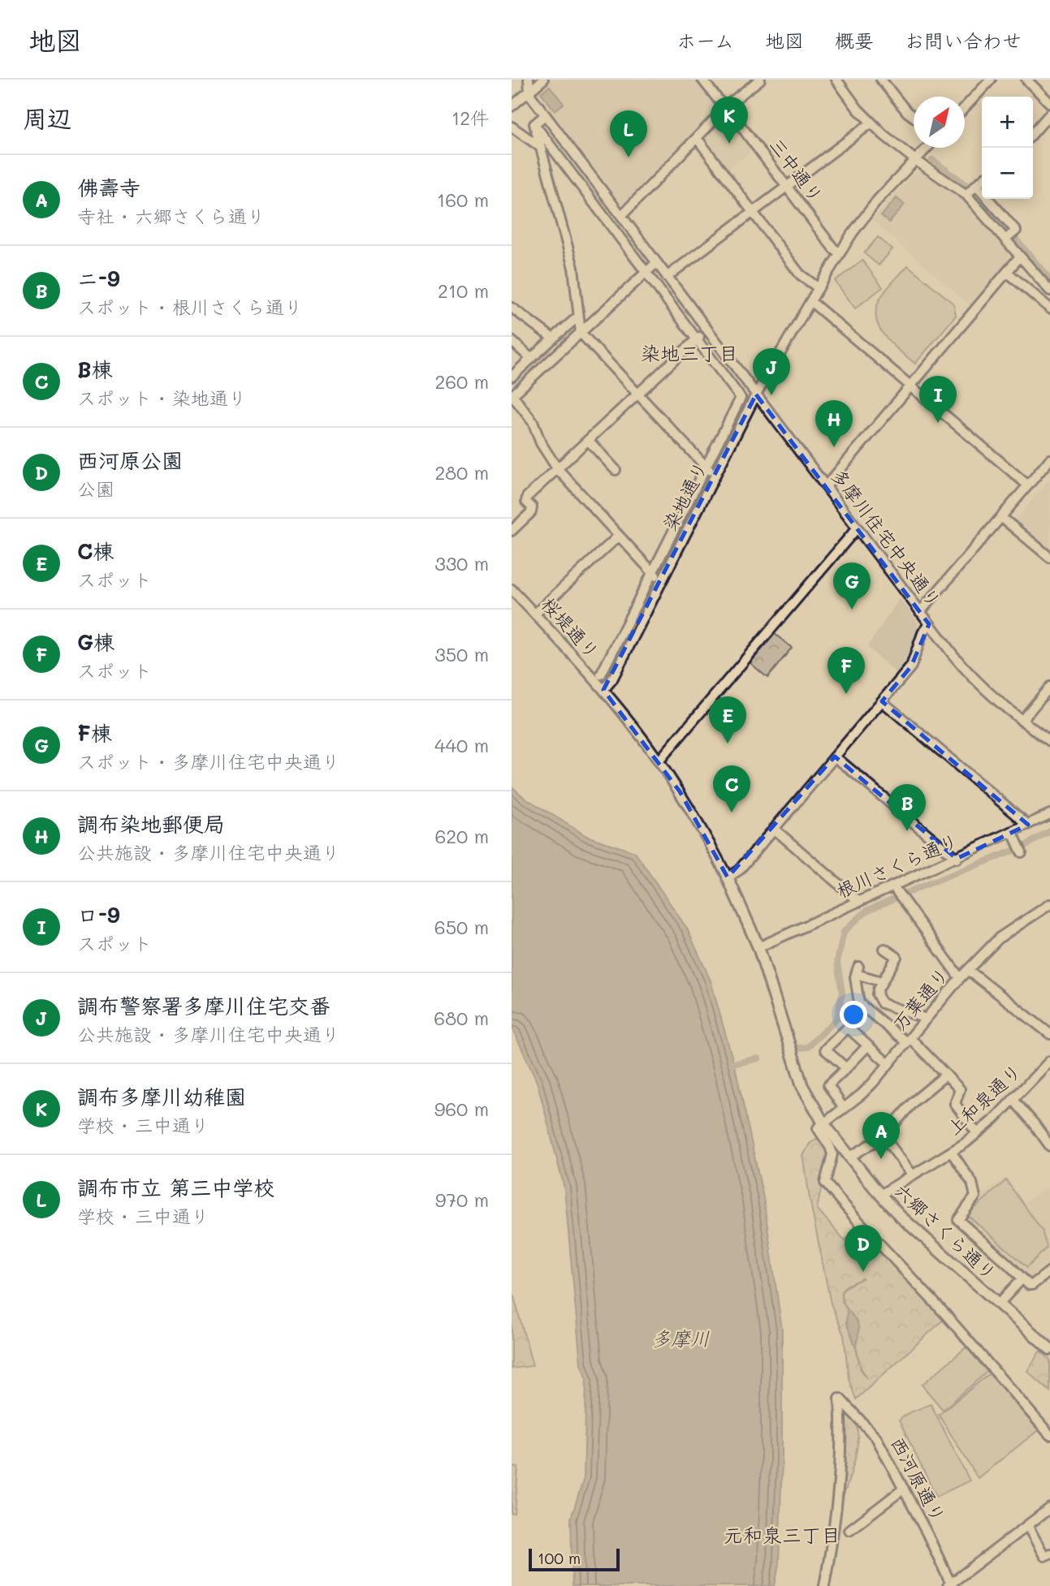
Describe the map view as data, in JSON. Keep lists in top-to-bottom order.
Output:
{
  "streets": {
    "main road": ["六郷さくら通り"],
    "street": [
      "三中通り",
      "染地通り",
      "多摩川住宅中央通り",
      "桜堤通り",
      "根川さくら通り",
      "万葉通り",
      "上和泉通り",
      "西河原通り"
    ]
  },
  "crossings": [
    ["三中通り", "染地通り"],
    ["染地通り", "多摩川住宅中央通り"],
    ["染地通り", "桜堤通り"],
    ["根川さくら通り", "六郷さくら通り"],
    ["万葉通り", "六郷さくら通り"],
    ["上和泉通り", "六郷さくら通り"]
  ],
  "districts": ["染地三丁目", "元和泉三丁目"],
  "water": ["多摩川"],
  "scale_bar": "100 m",
  "north": "top right",
  "page": {
    "header": "地図",
    "nav": [
      "ホーム",
      "地図",
      "概要",
      "お問い合わせ"
    ],
    "heading": ["周辺", "12件"],
    "map_buttons": ["+", "−"],
    "pins": [
      "K",
      "L",
      "J",
      "I",
      "H",
      "G",
      "F",
      "E",
      "C",
      "B",
      "A",
      "D"
    ],
    "list": [
      {
        "mark": "A",
        "name": "佛壽寺",
        "note": "寺社 · 六郷さくら通り",
        "value": "160 m"
      },
      {
        "mark": "B",
        "name": "ニ-9",
        "note": "スポット · 根川さくら通り",
        "value": "210 m"
      },
      {
        "mark": "C",
        "name": "B棟",
        "note": "スポット · 染地通り",
        "value": "260 m"
      },
      {
        "mark": "D",
        "name": "西河原公園",
        "note": "公園",
        "value": "280 m"
      },
      {
        "mark": "E",
        "name": "C棟",
        "note": "スポット",
        "value": "330 m"
      },
      {
        "mark": "F",
        "name": "G棟",
        "note": "スポット",
        "value": "350 m"
      },
      {
        "mark": "G",
        "name": "F棟",
        "note": "スポット · 多摩川住宅中央通り",
        "value": "440 m"
      },
      {
        "mark": "H",
        "name": "調布染地郵便局",
        "note": "公共施設 · 多摩川住宅中央通り",
        "value": "620 m"
      },
      {
        "mark": "I",
        "name": "ロ-9",
        "note": "スポット",
        "value": "650 m"
      },
      {
        "mark": "J",
        "name": "調布警察署多摩川住宅交番",
        "note": "公共施設 · 多摩川住宅中央通り",
        "value": "680 m"
      },
      {
        "mark": "K",
        "name": "調布多摩川幼稚園",
        "note": "学校 · 三中通り",
        "value": "960 m"
      },
      {
        "mark": "L",
        "name": "調布市立 第三中学校",
        "note": "学校 · 三中通り",
        "value": "970 m"
      }
    ],
    "scale": "100 m"
  }
}
